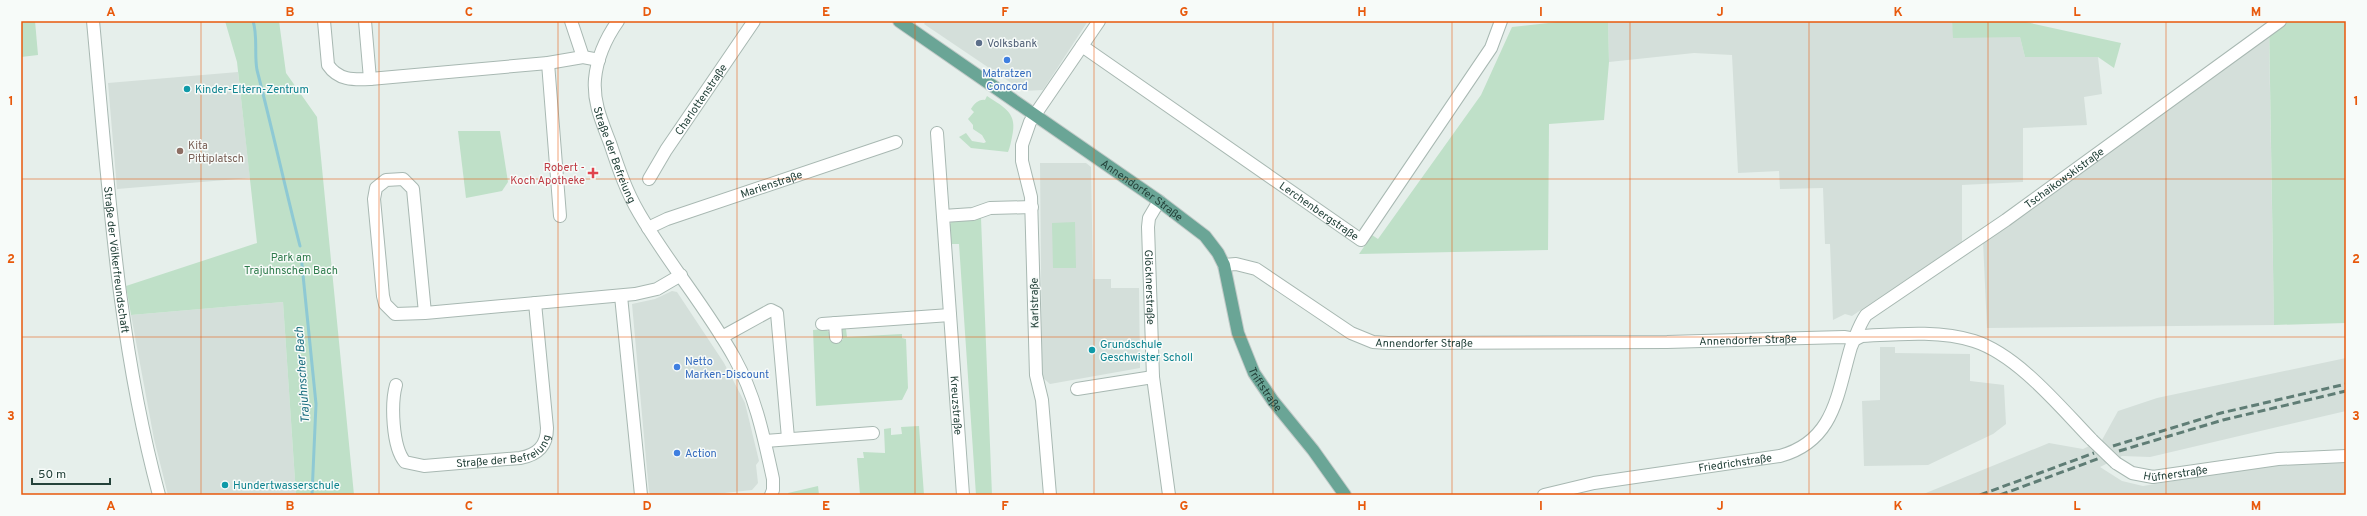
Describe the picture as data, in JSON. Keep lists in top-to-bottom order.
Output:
{
  "streets": {
    "main road": ["Annendorfer Straße", "Triftstraße"],
    "street": [
      "Charlottenstraße",
      "Straße der Befreiung",
      "Tschaikowskistraße",
      "Marienstraße",
      "Lerchenbergstraße",
      "Straße der Völkerfreundschaft",
      "Glöcknerstraße",
      "Karlstraße",
      "Kreuzstraße",
      "Friedrichstraße",
      "Hüfnerstraße"
    ]
  },
  "crossings": [
    ["Straße der Befreiung", "Marienstraße"],
    ["Tschaikowskistraße", "Annendorfer Straße"],
    ["Tschaikowskistraße", "Friedrichstraße"],
    ["Annendorfer Straße", "Glöcknerstraße"],
    ["Annendorfer Straße", "Karlstraße"],
    ["Annendorfer Straße", "Triftstraße"],
    ["Annendorfer Straße", "Friedrichstraße"],
    ["Annendorfer Straße", "Hüfnerstraße"]
  ],
  "water": ["Trajuhnscher Bach"],
  "parks": ["Park am Trajuhnschen Bach"],
  "places": {
    "other": [
      "Volksbank",
      "Matratzen Concord",
      "Kinder-Eltern-Zentrum",
      "Kita Pittiplatsch",
      "Grundschule Geschwister Scholl",
      "Netto Marken-Discount",
      "Action",
      "Hundertwasserschule"
    ],
    "health": ["Robert - Koch Apotheke"]
  },
  "scale_bar": "50 m",
  "grid": {
    "columns": [
      "A",
      "B",
      "C",
      "D",
      "E",
      "F",
      "G",
      "H",
      "I",
      "J",
      "K",
      "L",
      "M"
    ],
    "rows": ["1", "2", "3"]
  }
}
